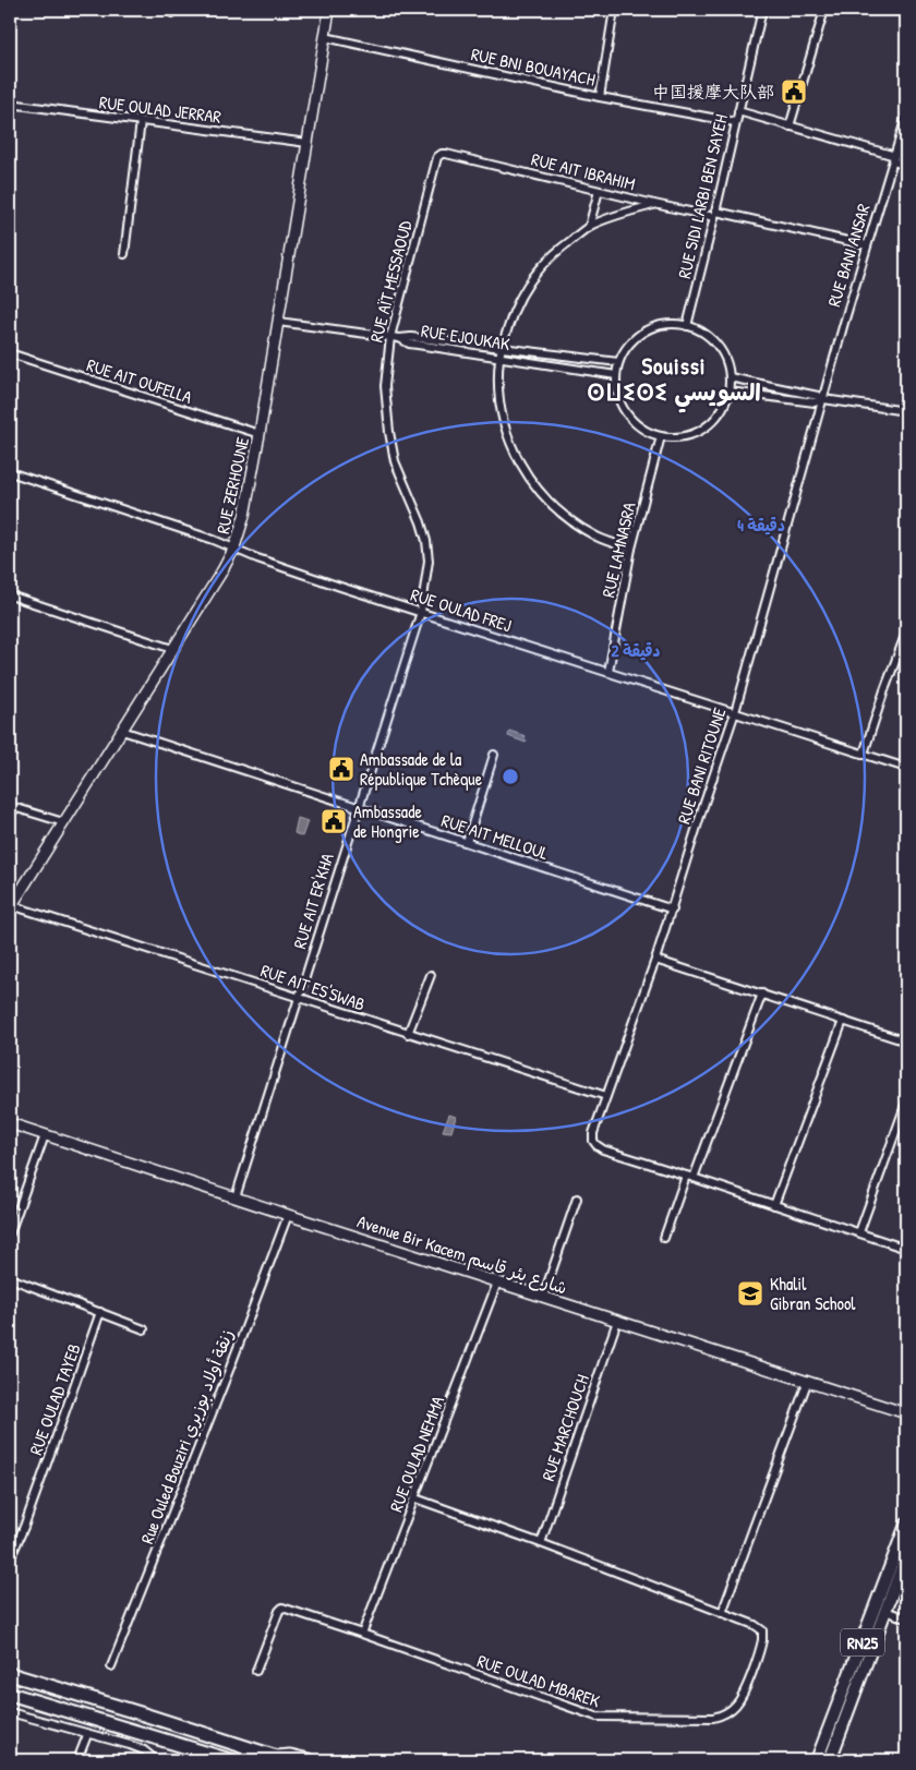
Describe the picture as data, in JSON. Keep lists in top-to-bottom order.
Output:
{
  "streets": {
    "main road": ["RN25"],
    "street": [
      "RUE BNI BOUAYACH",
      "RUE OULAD JERRAR",
      "RUE AIT IBRAHIM",
      "RUE SIDI LARBI BEN SAYEH",
      "RUE BANI ANSAR",
      "RUE AÏT MESSAOUD",
      "RUE EJOUKAK",
      "RUE AIT OUFELLA",
      "RUE ZERHOUNE",
      "RUE LAMNASRA",
      "RUE OULAD FREJ",
      "RUE BANI RITOUNE",
      "RUE AIT MELLOUL",
      "RUE AIT ER'KHA",
      "RUE AIT ES'SWAB",
      "Avenue Bir Kacem شارع بئر قاسم",
      "RUE OULAD TAYEB",
      "RUE MARCHOUCH",
      "Rue Ouled Bouziri زنقة أولاد بوزيري",
      "RUE OULAD NEMMA",
      "RUE OULAD MBAREK"
    ]
  },
  "crossings": [
    ["RUE BNI BOUAYACH", "RUE SIDI LARBI BEN SAYEH"],
    ["RUE BNI BOUAYACH", "RUE ZERHOUNE"],
    ["RUE OULAD JERRAR", "RUE ZERHOUNE"],
    ["RUE AIT IBRAHIM", "RUE SIDI LARBI BEN SAYEH"],
    ["RUE AIT IBRAHIM", "RUE BANI ANSAR"],
    ["RUE AIT IBRAHIM", "RUE AÏT MESSAOUD"],
    ["RUE SIDI LARBI BEN SAYEH", "RUE EJOUKAK"],
    ["RUE SIDI LARBI BEN SAYEH", "RUE LAMNASRA"],
    ["RUE BANI ANSAR", "RUE BANI RITOUNE"],
    ["RUE AÏT MESSAOUD", "RUE OULAD FREJ"],
    ["RUE AÏT MESSAOUD", "RUE AIT ER'KHA"],
    ["RUE EJOUKAK", "RUE LAMNASRA"],
    ["RUE AIT OUFELLA", "RUE ZERHOUNE"],
    ["RUE ZERHOUNE", "RUE OULAD FREJ"],
    ["RUE ZERHOUNE", "RUE AIT MELLOUL"],
    ["RUE ZERHOUNE", "RUE AIT ES'SWAB"],
    ["RUE LAMNASRA", "RUE OULAD FREJ"],
    ["RUE OULAD FREJ", "RUE BANI RITOUNE"],
    ["RUE OULAD FREJ", "RUE AIT ER'KHA"],
    ["RUE BANI RITOUNE", "RUE AIT MELLOUL"],
    ["RUE BANI RITOUNE", "RUE AIT ES'SWAB"],
    ["RUE AIT MELLOUL", "RUE AIT ER'KHA"],
    ["RUE AIT ER'KHA", "RUE AIT ES'SWAB"],
    ["RUE AIT ER'KHA", "Avenue Bir Kacem شارع بئر قاسم"],
    ["Avenue Bir Kacem شارع بئر قاسم", "RUE MARCHOUCH"],
    ["Avenue Bir Kacem شارع بئر قاسم", "Rue Ouled Bouziri زنقة أولاد بوزيري"],
    ["Avenue Bir Kacem شارع بئر قاسم", "RUE OULAD NEMMA"],
    ["RUE MARCHOUCH", "RUE OULAD MBAREK"],
    ["RUE OULAD NEMMA", "RUE OULAD MBAREK"]
  ],
  "districts": ["Souissi ⵙⵡⵉⵙⵉ السويسي"],
  "places": {
    "public building": ["中国援摩大队部", "Ambassade de la République Tchèque", "Ambassade de Hongrie"],
    "school or university": ["Khalil Gibran School"]
  },
  "rings": ["4 دقيقة", "2 دقيقة"]
}
